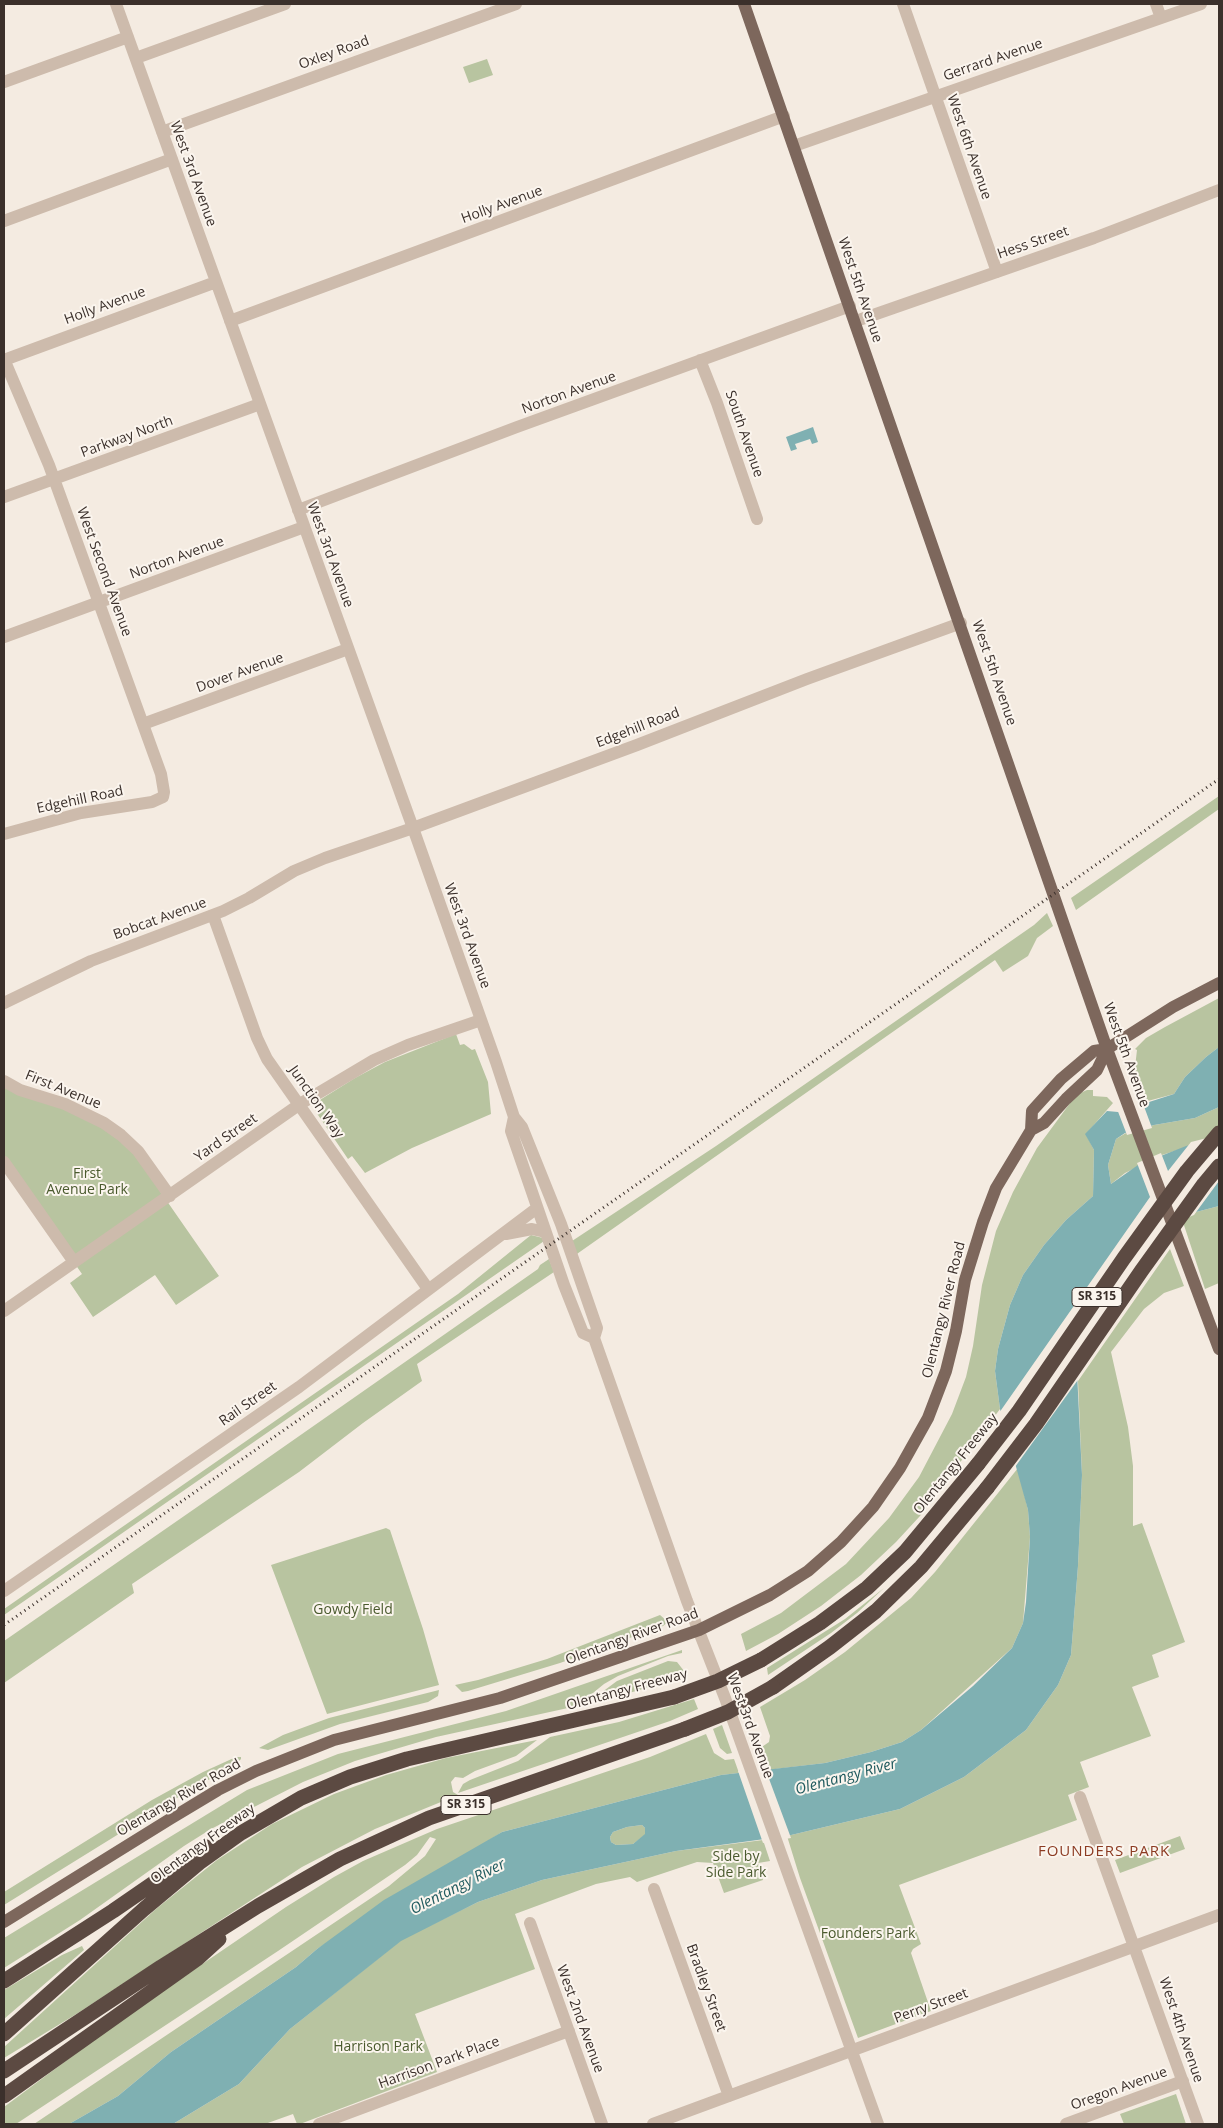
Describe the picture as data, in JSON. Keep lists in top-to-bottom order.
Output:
{
  "streets": {
    "highway": ["SR 315", "Olentangy Freeway"],
    "main road": ["West 5th Avenue", "Olentangy River Road"],
    "street": [
      "Oxley Road",
      "Gerrard Avenue",
      "West 6th Avenue",
      "West 3rd Avenue",
      "Holly Avenue",
      "Hess Street",
      "Norton Avenue",
      "South Avenue",
      "Parkway North",
      "West Second Avenue",
      "Dover Avenue",
      "Edgehill Road",
      "Bobcat Avenue",
      "First Avenue",
      "Junction Way",
      "Yard Street",
      "Rail Street",
      "Bradley Street",
      "Perry Street",
      "West 2nd Avenue",
      "West 4th Avenue",
      "Harrison Park Place",
      "Oregon Avenue"
    ]
  },
  "crossings": [
    ["Oxley Road", "West 3rd Avenue"],
    ["Gerrard Avenue", "West 6th Avenue"],
    ["Gerrard Avenue", "West 5th Avenue"],
    ["West 6th Avenue", "Hess Street"],
    ["West 3rd Avenue", "Holly Avenue"],
    ["West 3rd Avenue", "Norton Avenue"],
    ["West 3rd Avenue", "Parkway North"],
    ["West 3rd Avenue", "Dover Avenue"],
    ["West 3rd Avenue", "Edgehill Road"],
    ["West 3rd Avenue", "Yard Street"],
    ["West 3rd Avenue", "Olentangy River Road"],
    ["West 3rd Avenue", "Rail Street"],
    ["West 3rd Avenue", "Perry Street"],
    ["Holly Avenue", "West 5th Avenue"],
    ["Holly Avenue", "West Second Avenue"],
    ["Hess Street", "West 5th Avenue"],
    ["West 5th Avenue", "Norton Avenue"],
    ["West 5th Avenue", "Edgehill Road"],
    ["West 5th Avenue", "Olentangy River Road"],
    ["Norton Avenue", "South Avenue"],
    ["Norton Avenue", "West Second Avenue"],
    ["Parkway North", "West Second Avenue"],
    ["West Second Avenue", "Dover Avenue"],
    ["West Second Avenue", "Edgehill Road"],
    ["Edgehill Road", "Bobcat Avenue"],
    ["Bobcat Avenue", "Junction Way"],
    ["First Avenue", "Yard Street"],
    ["Junction Way", "Yard Street"],
    ["Junction Way", "Rail Street"],
    ["Bradley Street", "Perry Street"],
    ["Perry Street", "West 4th Avenue"],
    ["West 2nd Avenue", "Harrison Park Place"],
    ["West 4th Avenue", "Oregon Avenue"]
  ],
  "districts": ["FOUNDERS PARK"],
  "water": ["Olentangy River"],
  "parks": [
    "First Avenue Park",
    "Gowdy Field",
    "Side by Side Park",
    "Founders Park",
    "Harrison Park"
  ]
}
